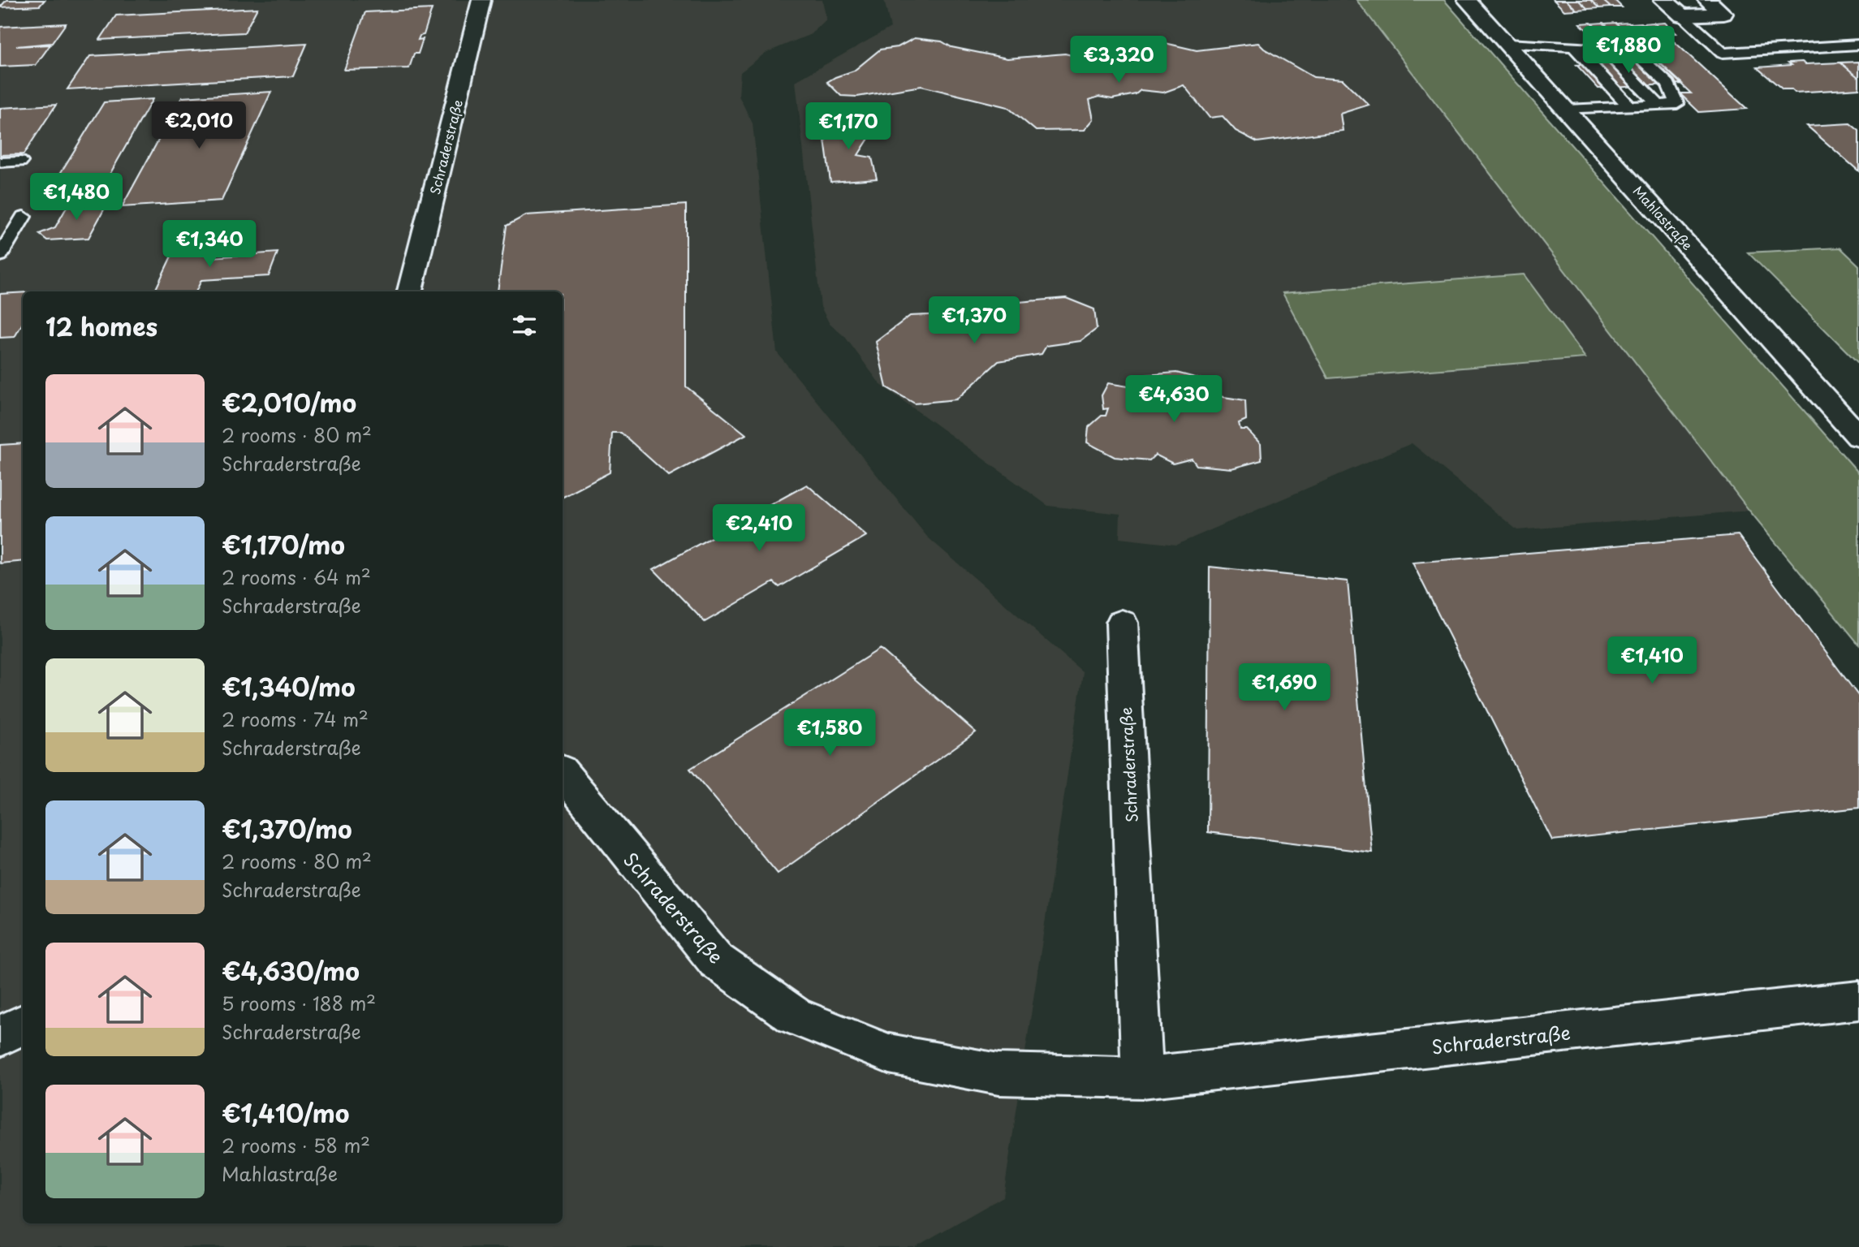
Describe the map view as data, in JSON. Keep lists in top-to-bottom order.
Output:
{
  "streets": {
    "street": ["Schraderstraße", "Mahlastraße"]
  },
  "page": {
    "price": [
      "€1,880",
      "€3,320",
      "€2,010",
      "€1,170",
      "€1,480",
      "€1,340",
      "€1,370",
      "€4,630",
      "€2,410",
      "€1,410",
      "€1,690",
      "€1,580"
    ],
    "heading": "12 homes",
    "list": [
      {
        "name": "€2,010/mo",
        "note": "2 rooms · 80 m² · Schraderstraße"
      },
      {
        "name": "€1,170/mo",
        "note": "2 rooms · 64 m² · Schraderstraße"
      },
      {
        "name": "€1,340/mo",
        "note": "2 rooms · 74 m² · Schraderstraße"
      },
      {
        "name": "€1,370/mo",
        "note": "2 rooms · 80 m² · Schraderstraße"
      },
      {
        "name": "€4,630/mo",
        "note": "5 rooms · 188 m² · Schraderstraße"
      },
      {
        "name": "€1,410/mo",
        "note": "2 rooms · 58 m² · Mahlastraße"
      }
    ]
  }
}
